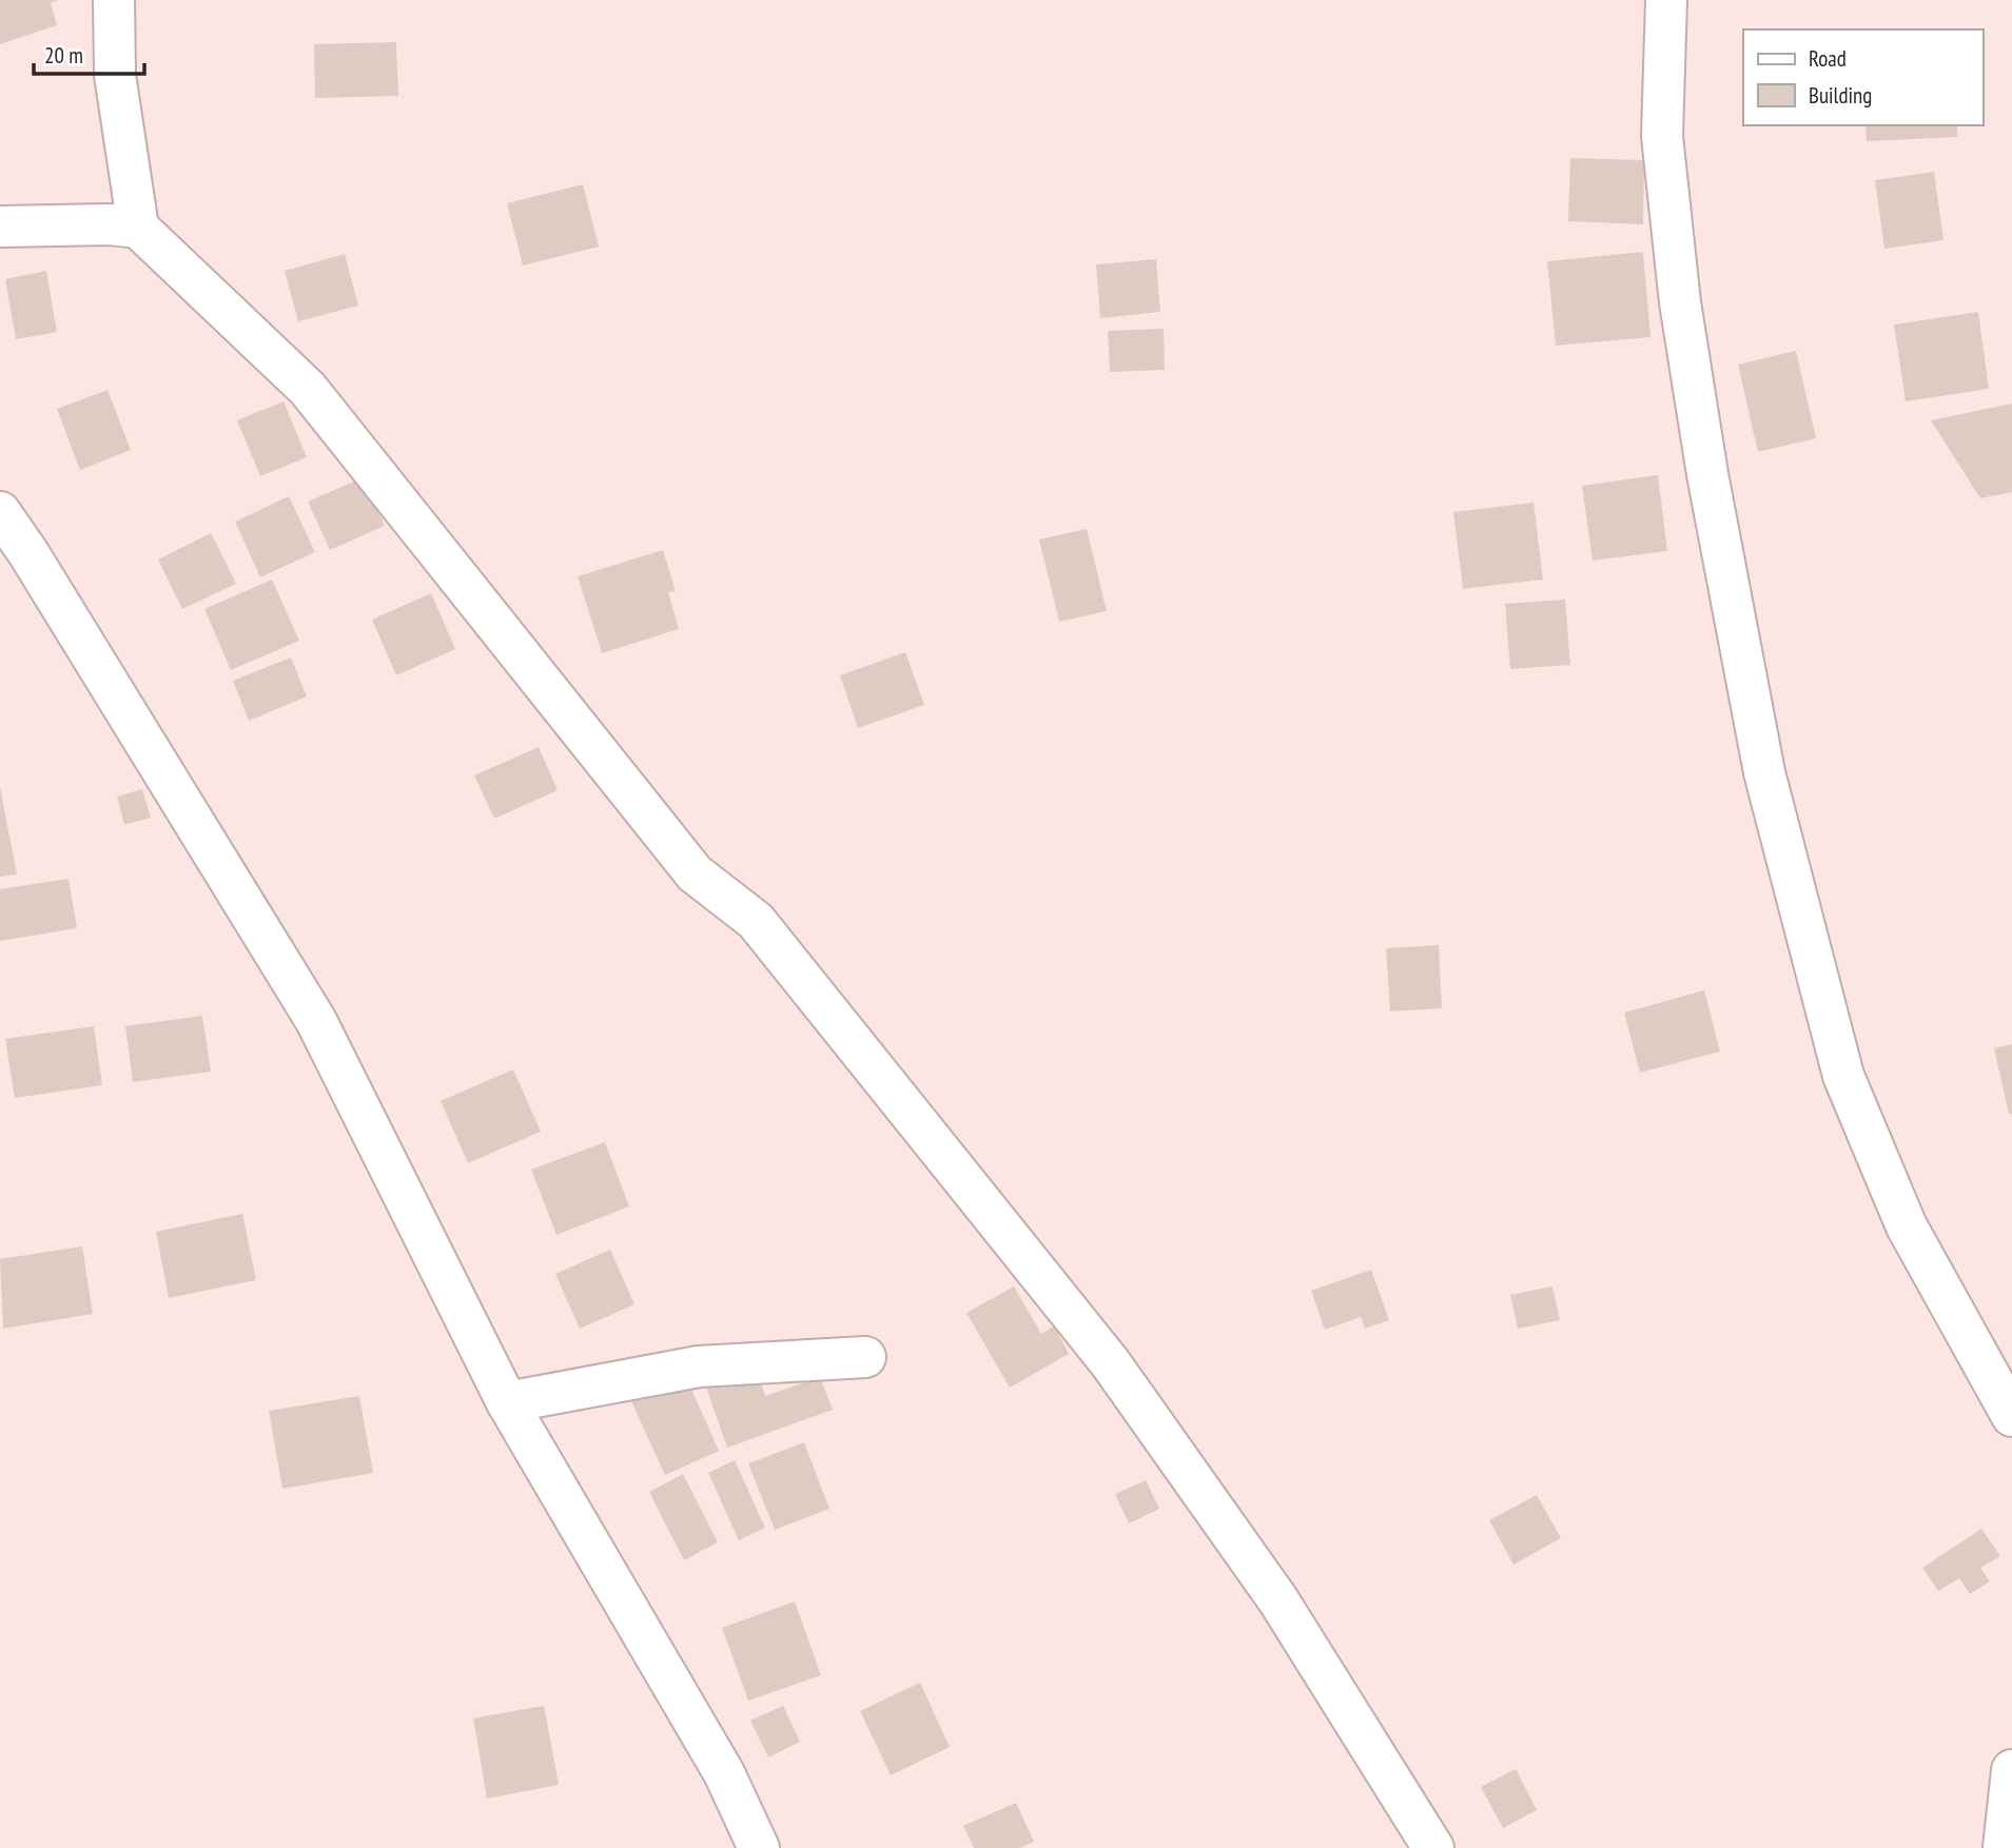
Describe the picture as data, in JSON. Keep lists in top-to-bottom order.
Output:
{
  "legend": ["Road", "Building"],
  "scale_bar": "20 m"
}
